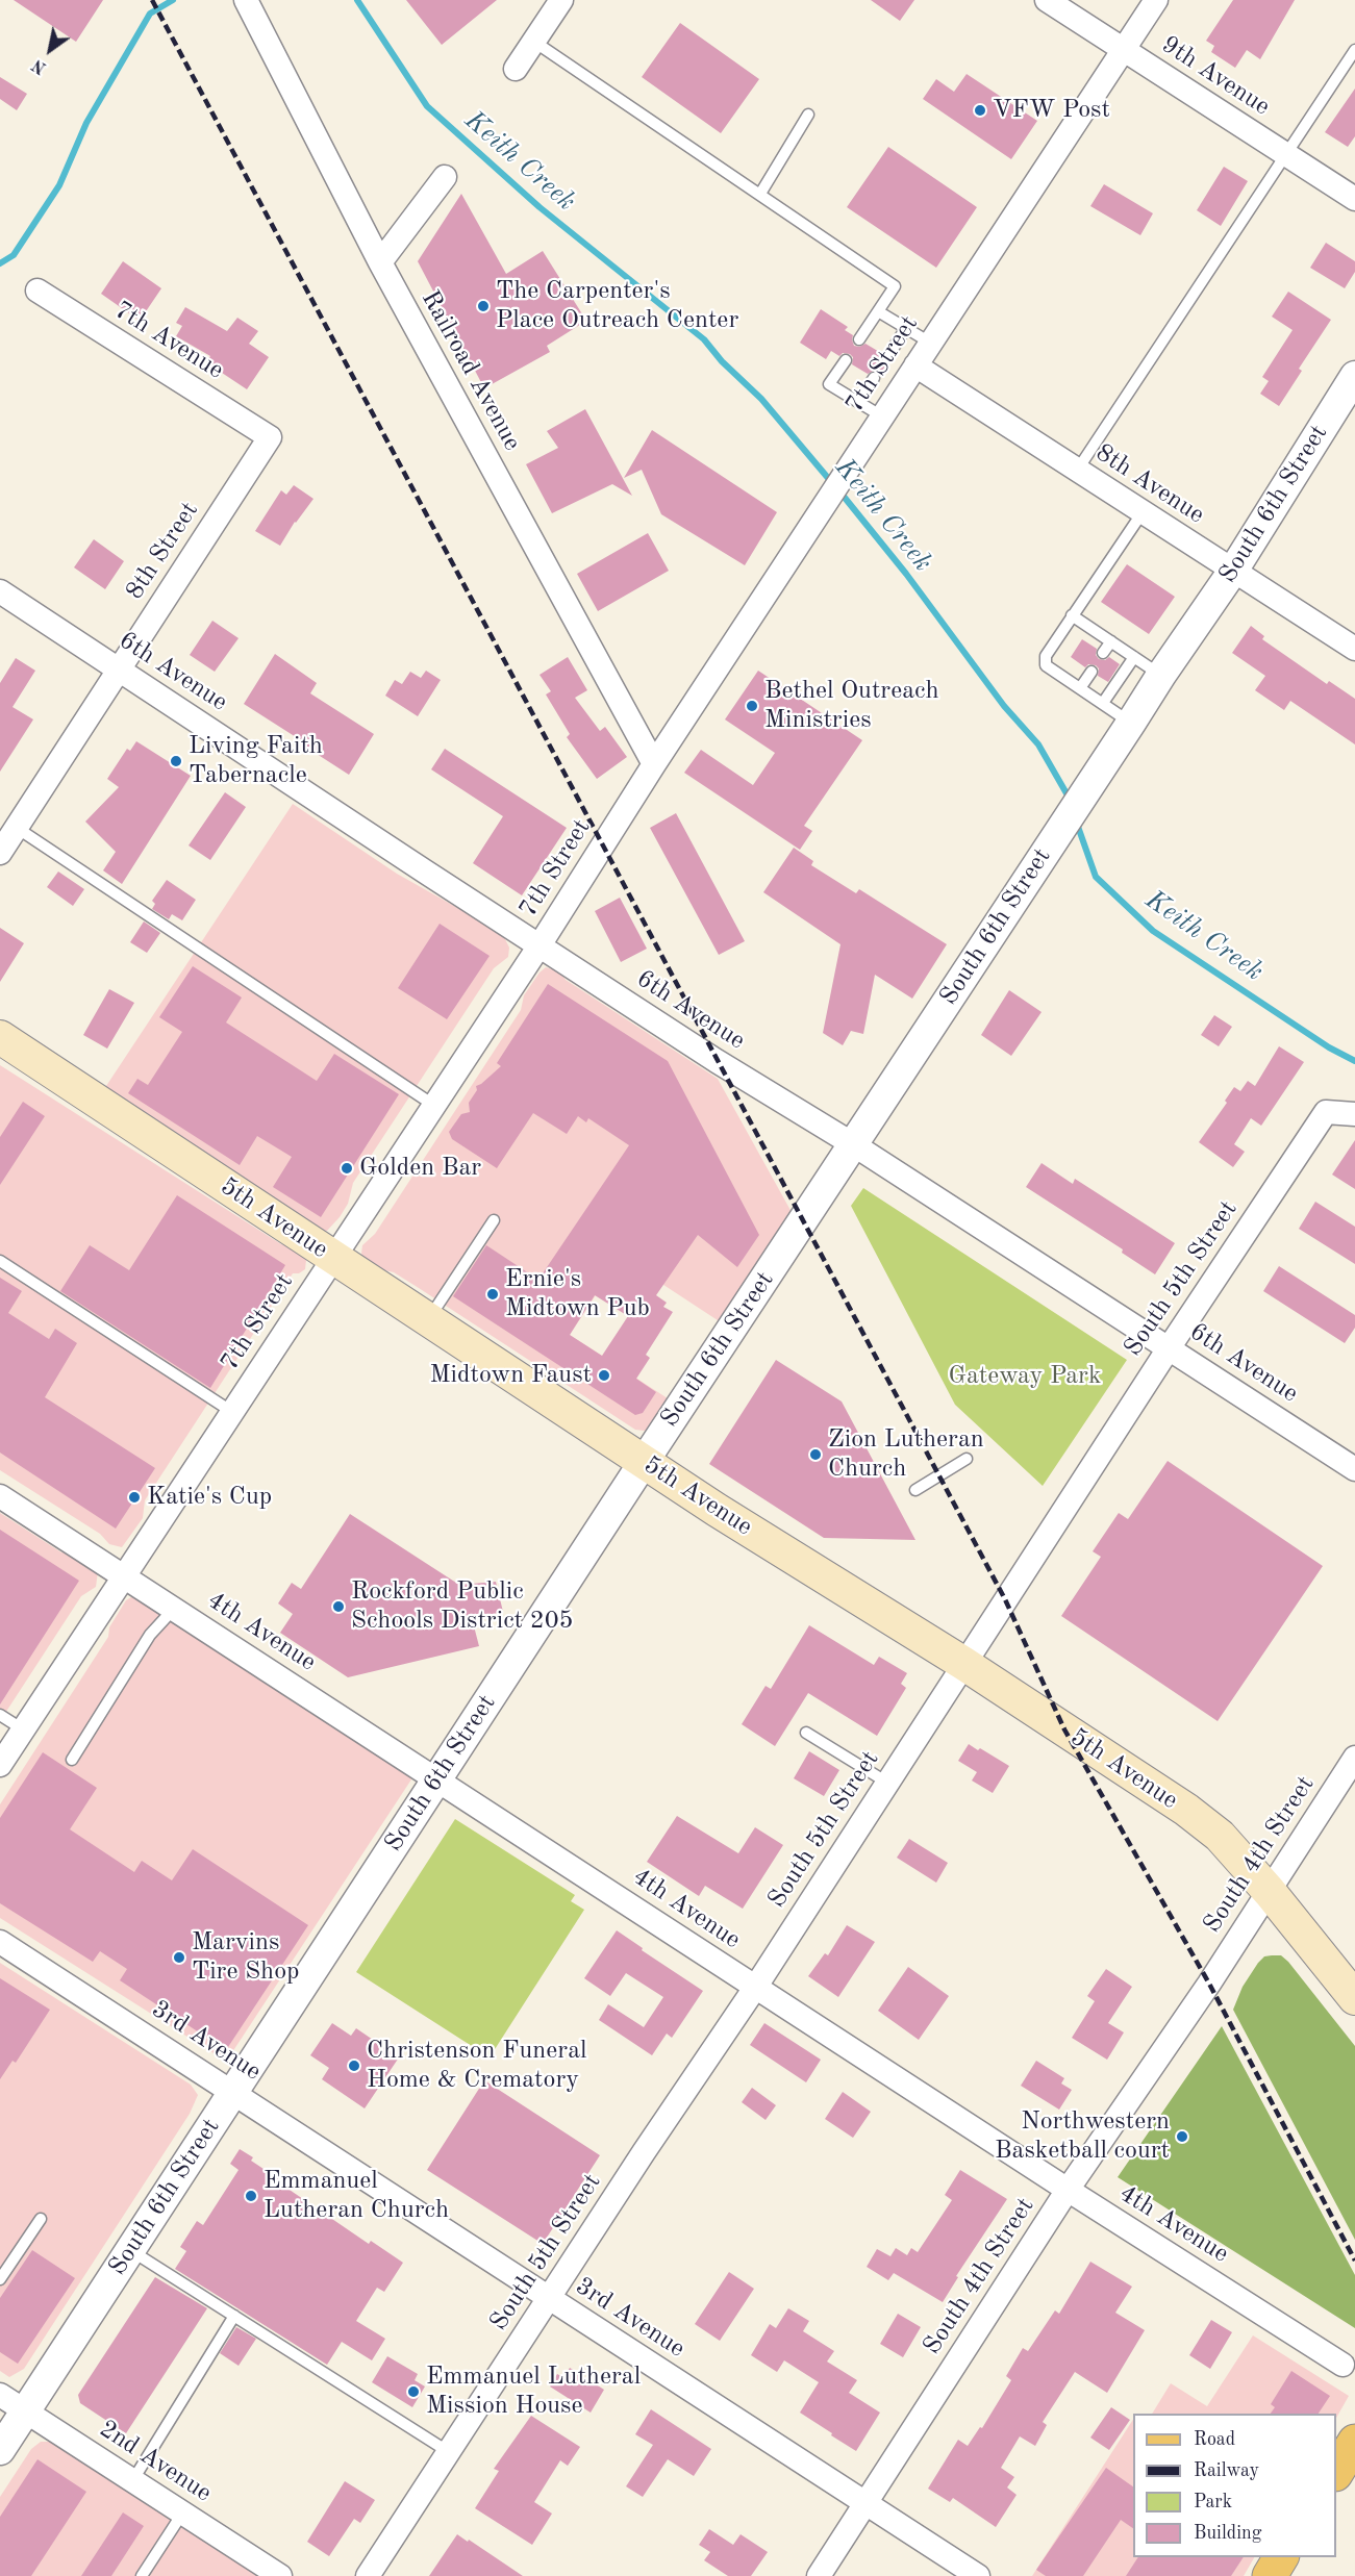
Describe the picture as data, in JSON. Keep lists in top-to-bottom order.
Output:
{
  "streets": {
    "main road": ["5th Avenue"],
    "street": [
      "9th Avenue",
      "7th Avenue",
      "7th Street",
      "Railroad Avenue",
      "8th Avenue",
      "South 6th Street",
      "8th Street",
      "6th Avenue",
      "South 5th Street",
      "4th Avenue",
      "South 4th Street",
      "3rd Avenue",
      "2nd Avenue"
    ]
  },
  "crossings": [
    ["9th Avenue", "7th Street"],
    ["7th Avenue", "8th Street"],
    ["7th Street", "Railroad Avenue"],
    ["7th Street", "8th Avenue"],
    ["7th Street", "6th Avenue"],
    ["7th Street", "5th Avenue"],
    ["7th Street", "4th Avenue"],
    ["8th Avenue", "South 6th Street"],
    ["South 6th Street", "6th Avenue"],
    ["South 6th Street", "5th Avenue"],
    ["South 6th Street", "4th Avenue"],
    ["South 6th Street", "3rd Avenue"],
    ["South 6th Street", "2nd Avenue"],
    ["8th Street", "6th Avenue"],
    ["6th Avenue", "South 5th Street"],
    ["5th Avenue", "South 5th Street"],
    ["5th Avenue", "South 4th Street"],
    ["South 5th Street", "4th Avenue"],
    ["South 5th Street", "3rd Avenue"],
    ["4th Avenue", "South 4th Street"],
    ["South 4th Street", "3rd Avenue"]
  ],
  "water": ["Keith Creek"],
  "parks": ["Gateway Park"],
  "places": [
    "VFW Post",
    "The Carpenter's Place Outreach Center",
    "Bethel Outreach Ministries",
    "Living Faith Tabernacle",
    "Golden Bar",
    "Ernie's Midtown Pub",
    "Midtown Faust",
    "Zion Lutheran Church",
    "Katie's Cup",
    "Rockford Public Schools District 205",
    "Marvins Tire Shop",
    "Christenson Funeral Home & Crematory",
    "Northwestern Basketball court",
    "Emmanuel Lutheran Church",
    "Emmanuel Lutheral Mission House"
  ],
  "legend": [
    "Road",
    "Railway",
    "Park",
    "Building"
  ],
  "north": "bottom left"
}
